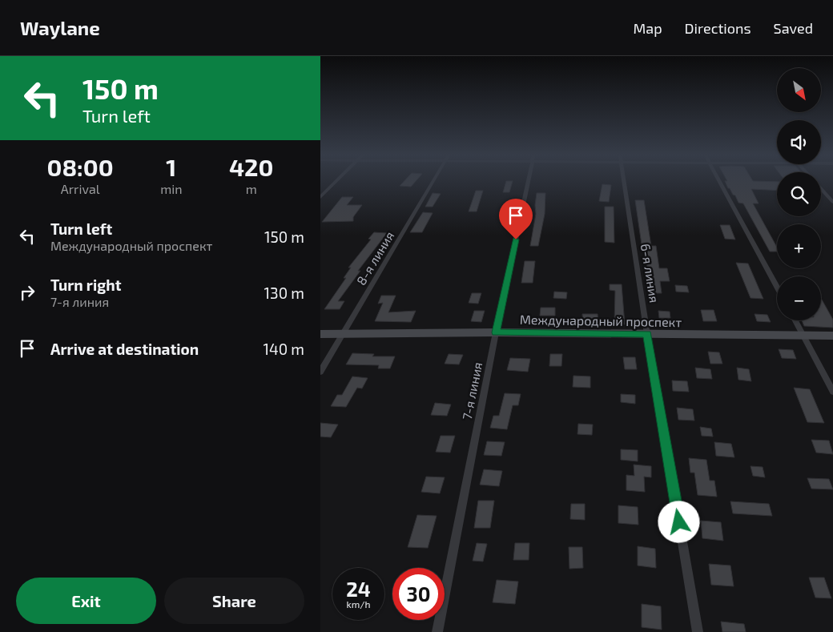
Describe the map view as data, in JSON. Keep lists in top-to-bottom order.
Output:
{
  "streets": {
    "street": [
      "8-я линия",
      "6-я линия",
      "Международный проспект",
      "7-я линия"
    ]
  },
  "crossings": [
    ["8-я линия", "Международный проспект"],
    ["6-я линия", "Международный проспект"],
    ["Международный проспект", "7-я линия"]
  ],
  "north": "bottom right",
  "page": {
    "header": "Waylane",
    "nav": ["Map", "Directions", "Saved"],
    "turn": ["150 m", "Turn left"],
    "map_buttons": ["+", "−"],
    "eta": [
      "08:00",
      "Arrival",
      "1",
      "min",
      "420",
      "m"
    ],
    "list": [
      {
        "name": "Turn left",
        "note": "Международный проспект",
        "value": "150 m"
      },
      {
        "name": "Turn right",
        "note": "7-я линия",
        "value": "130 m"
      },
      {
        "name": "Arrive at destination",
        "value": "140 m"
      }
    ],
    "speed": "24 km/h",
    "limit": "30",
    "buttons": ["Exit", "Share"]
  }
}
